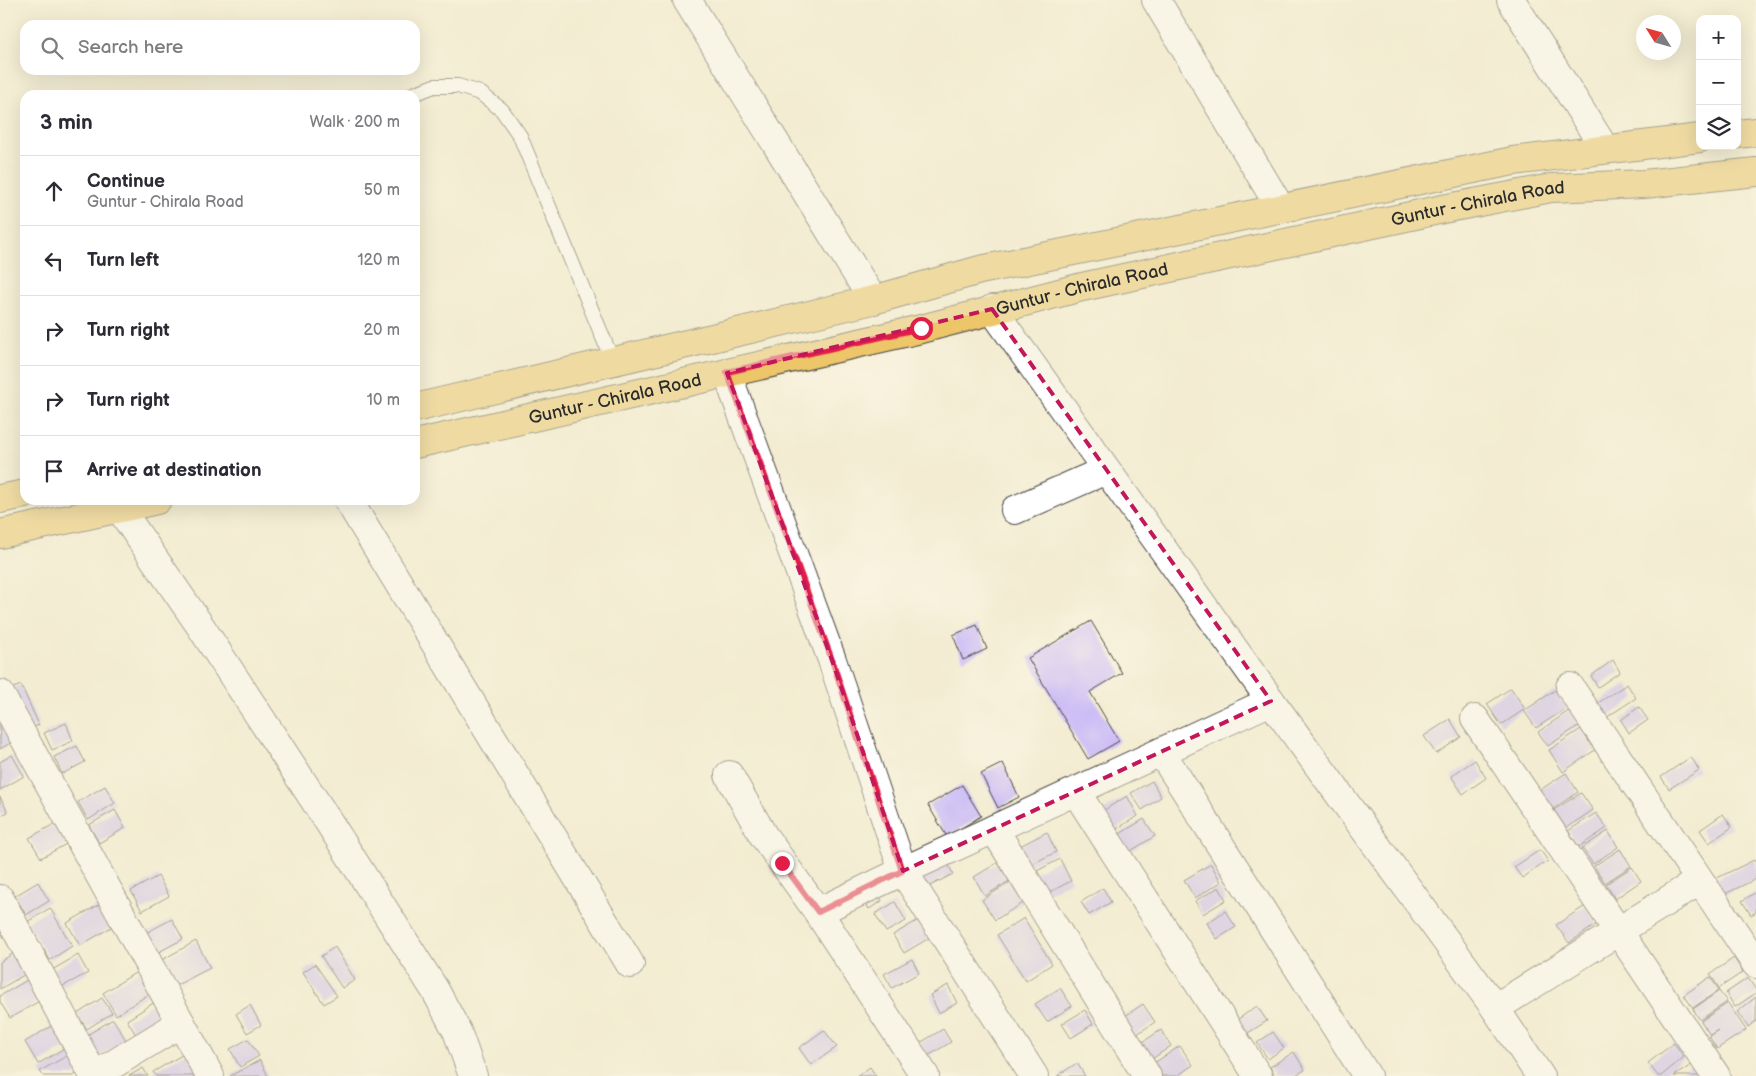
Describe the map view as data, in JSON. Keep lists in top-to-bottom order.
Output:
{
  "streets": {
    "main road": ["Guntur - Chirala Road"]
  },
  "north": "top left",
  "page": {
    "map_buttons": ["+", "−"],
    "search": "Search here",
    "heading": ["3 min", "Walk · 200 m"],
    "list": [
      ["Continue", "Guntur - Chirala Road", "50 m"],
      ["Turn left", "120 m"],
      ["Turn right", "20 m"],
      ["Turn right", "10 m"],
      "Arrive at destination"
    ]
  }
}
